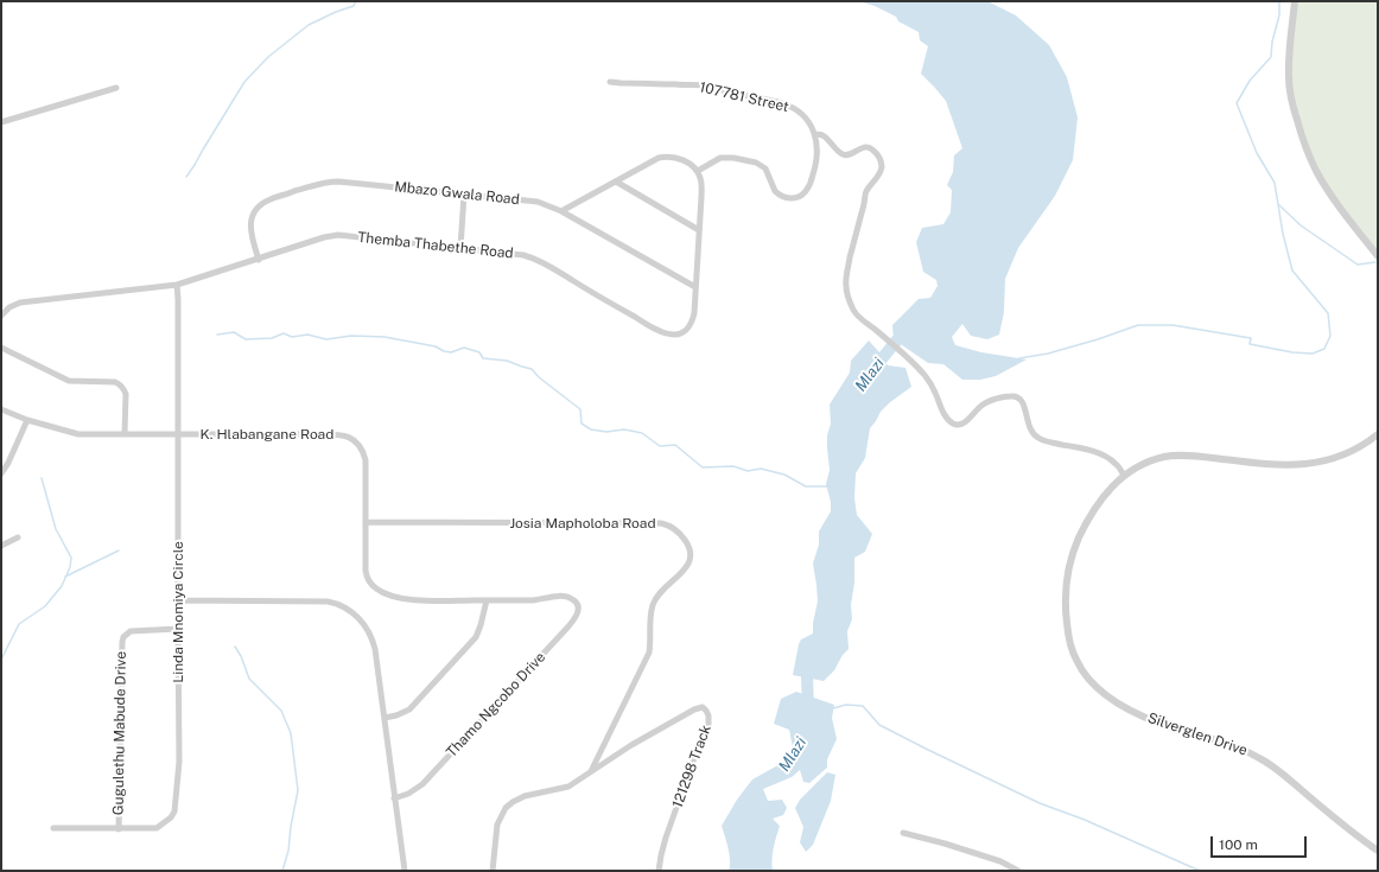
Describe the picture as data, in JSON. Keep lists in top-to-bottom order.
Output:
{
  "streets": {
    "street": [
      "107781 Street",
      "Mbazo Gwala Road",
      "Themba Thabethe Road",
      "K. Hlabangane Road",
      "Josia Mapholoba Road",
      "Linda Mnomiya Circle",
      "Thamo Ngcobo Drive",
      "Gugulethu Mabude Drive",
      "Silverglen Drive",
      "121298 Track"
    ]
  },
  "crossings": [
    ["107781 Street", "Themba Thabethe Road"],
    ["Mbazo Gwala Road", "Themba Thabethe Road"],
    ["Themba Thabethe Road", "Linda Mnomiya Circle"],
    ["K. Hlabangane Road", "Josia Mapholoba Road"],
    ["K. Hlabangane Road", "Linda Mnomiya Circle"],
    ["K. Hlabangane Road", "Thamo Ngcobo Drive"],
    ["Josia Mapholoba Road", "121298 Track"],
    ["Linda Mnomiya Circle", "Gugulethu Mabude Drive"]
  ],
  "water": ["Mlazi"],
  "scale_bar": "100 m"
}
